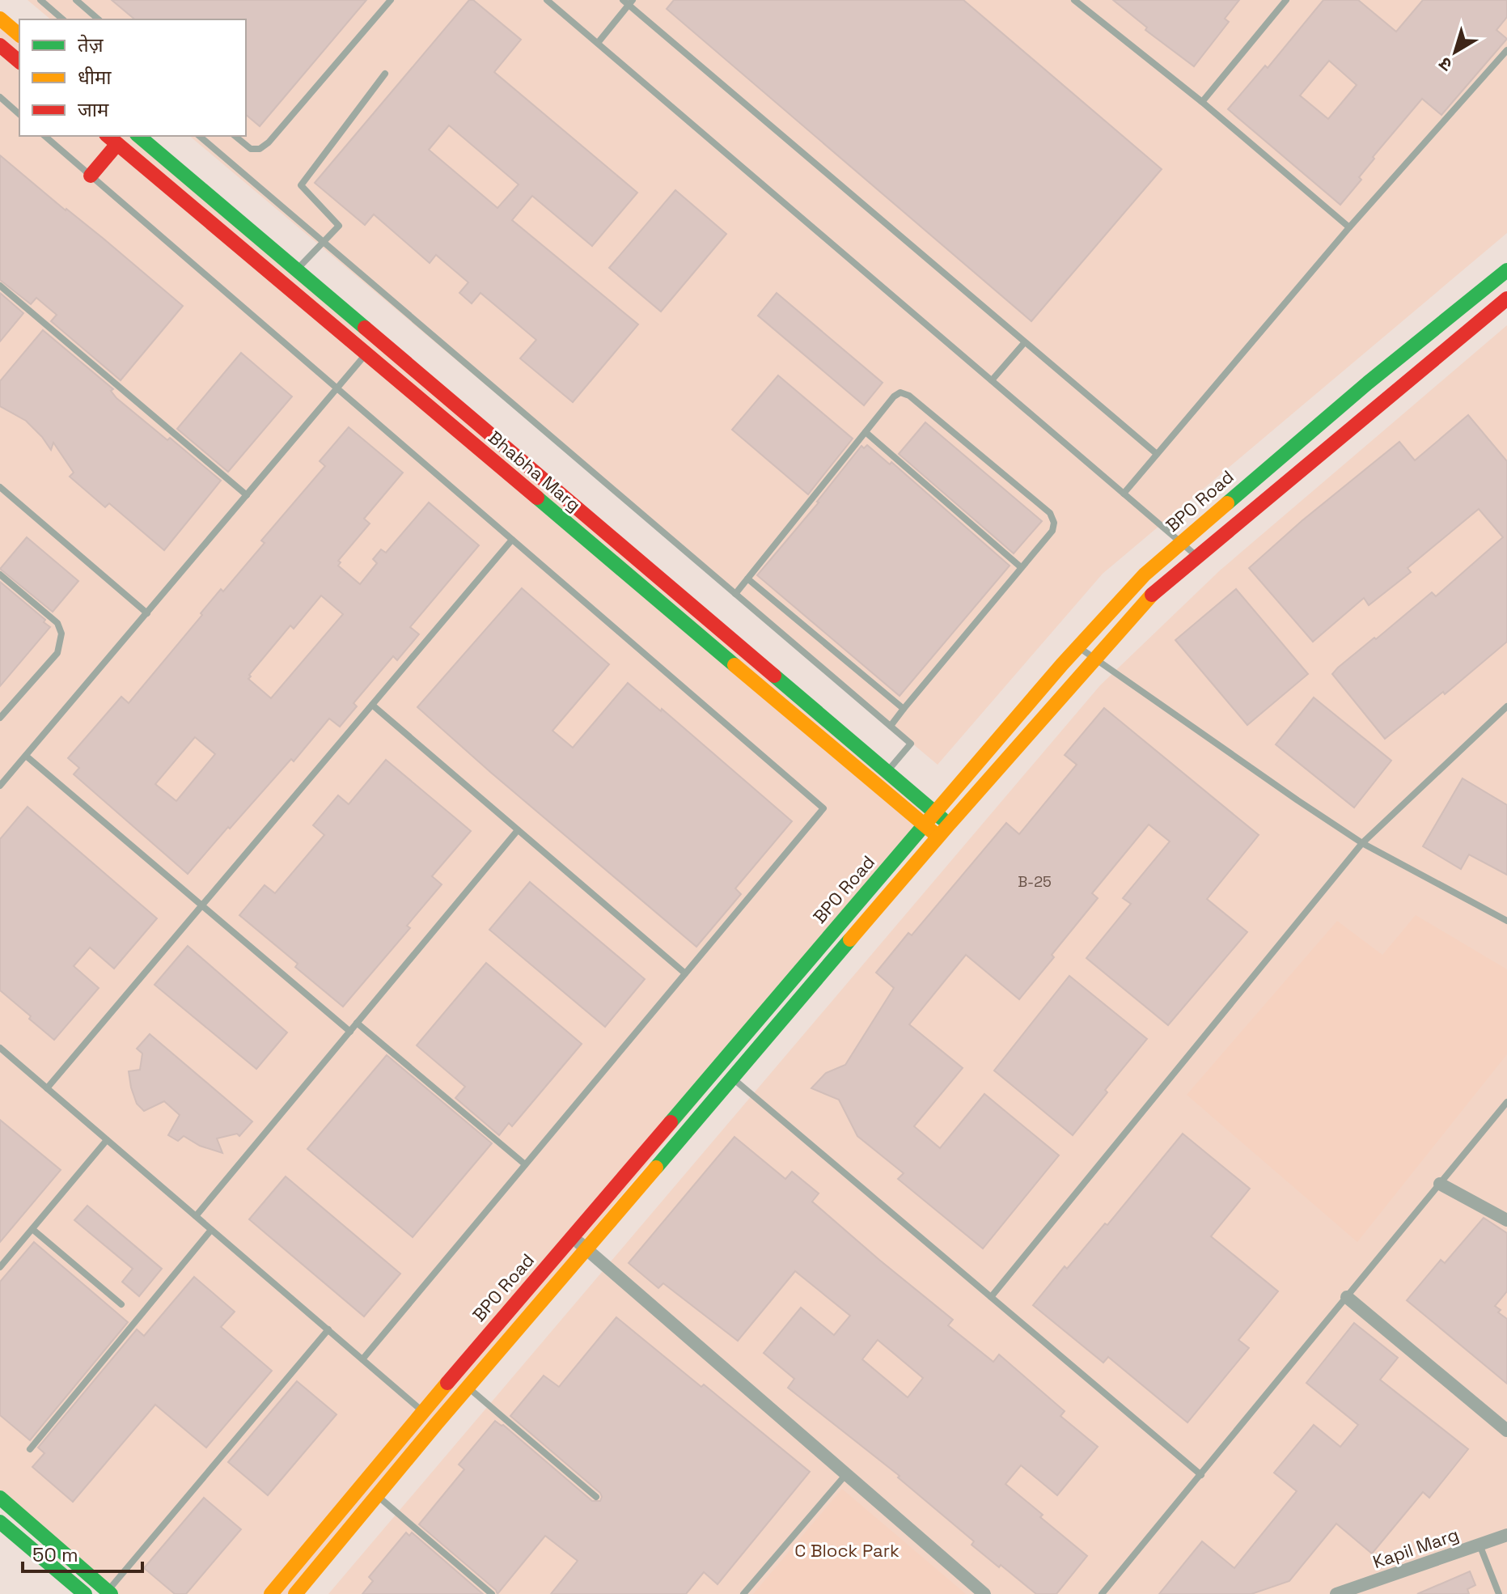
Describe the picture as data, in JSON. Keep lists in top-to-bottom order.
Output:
{
  "streets": {
    "street": ["Bhabha Marg", "BPO Road", "Kapil Marg"]
  },
  "crossings": [
    ["Bhabha Marg", "BPO Road"]
  ],
  "parks": ["C Block Park"],
  "house_numbers": ["B-25"],
  "legend": ["तेज़", "धीमा", "जाम"],
  "scale_bar": "50 m",
  "north": "bottom left"
}
